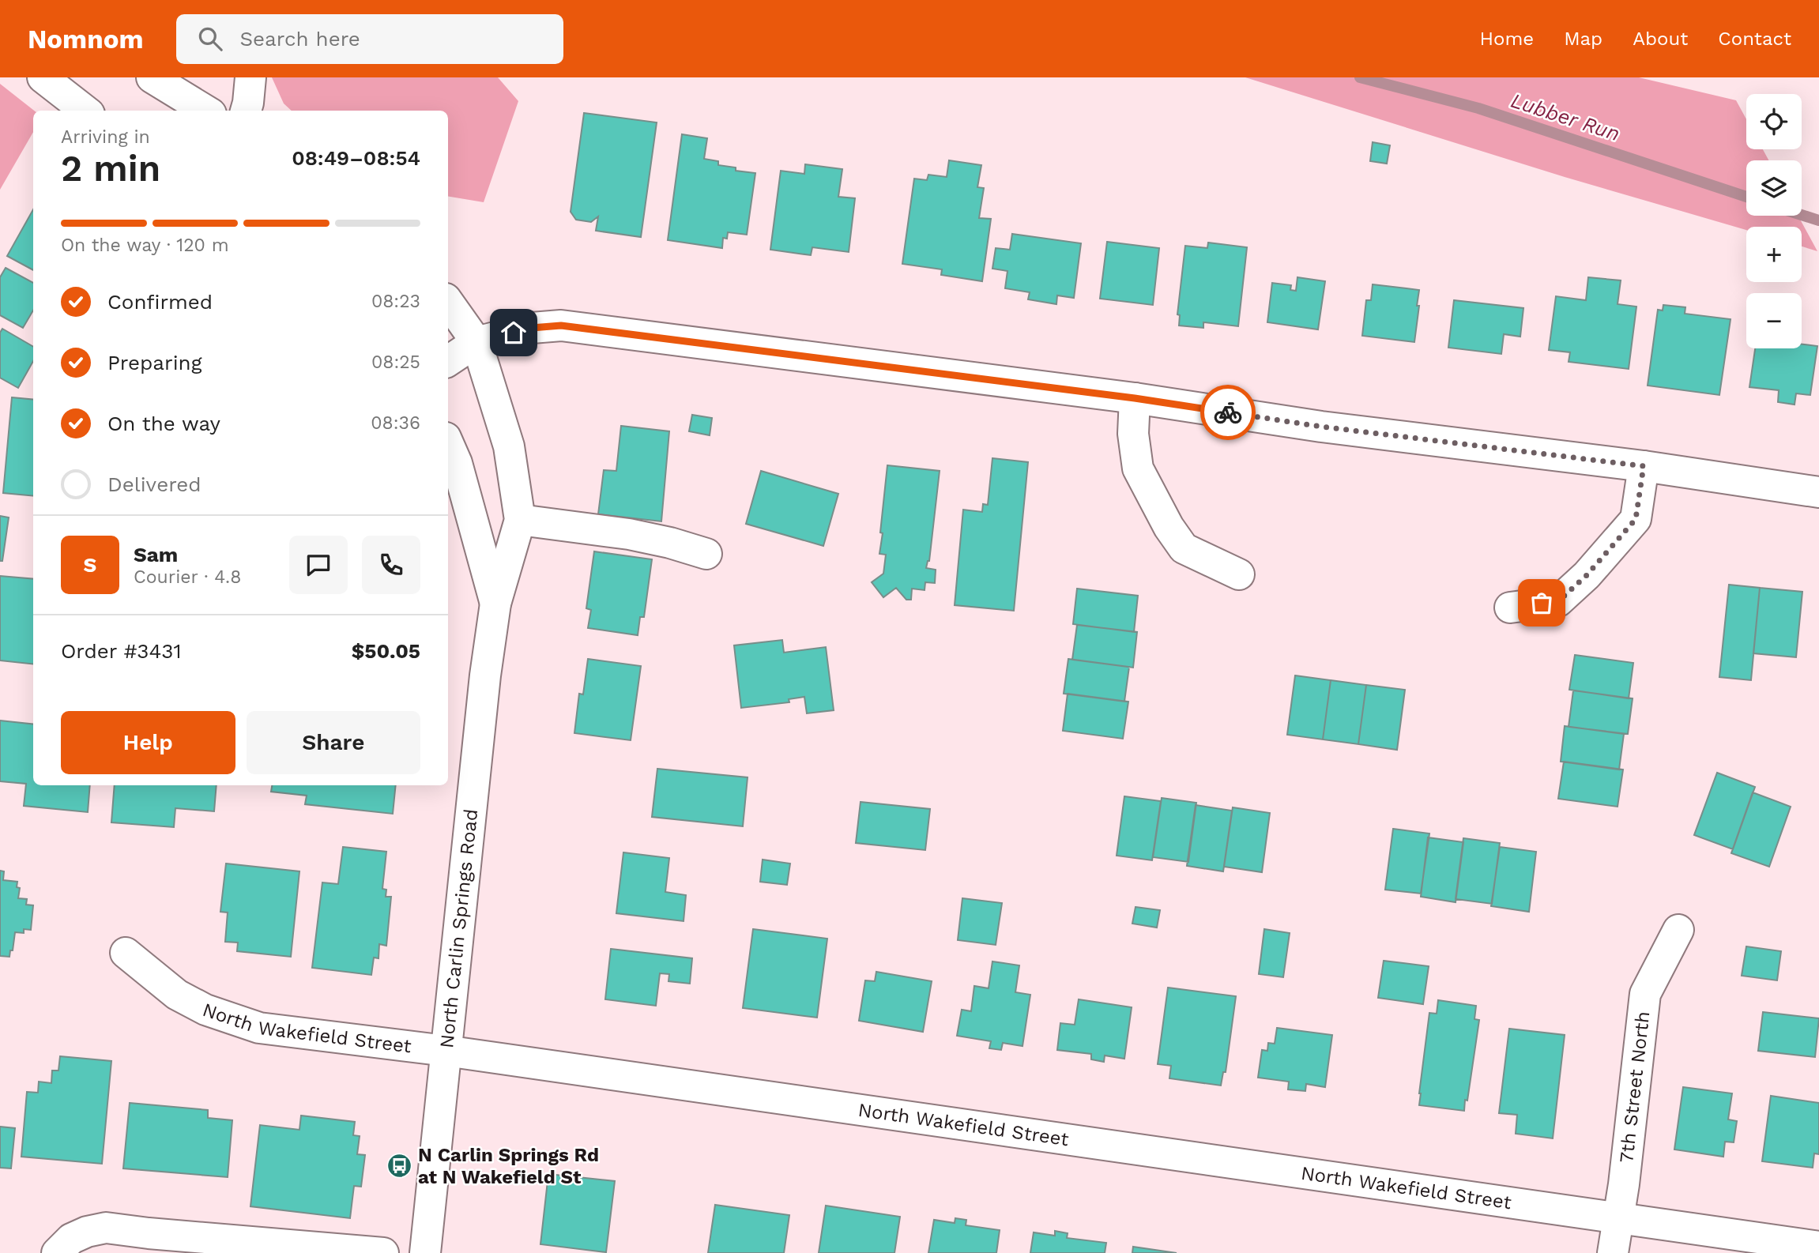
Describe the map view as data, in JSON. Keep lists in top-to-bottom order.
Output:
{
  "streets": {
    "street": ["North Carlin Springs Road", "North Wakefield Street", "7th Street North"]
  },
  "crossings": [
    ["North Carlin Springs Road", "North Wakefield Street"],
    ["North Wakefield Street", "7th Street North"]
  ],
  "water": ["Lubber Run"],
  "places": {
    "bus stop": ["N Carlin Springs Rd at N Wakefield St"]
  },
  "page": {
    "header": "Nomnom",
    "search": "Search here",
    "nav": [
      "Home",
      "Map",
      "About",
      "Contact"
    ],
    "map_buttons": ["+", "−"],
    "heading": ["2 min", "Arriving in", "08:49–08:54"],
    "panel": [
      "Sam",
      "Courier · 4.8",
      "Order #3431",
      "$50.05"
    ],
    "bar": "On the way · 120 m",
    "list": [
      ["Confirmed", "08:23"],
      ["Preparing", "08:25"],
      ["On the way", "08:36"],
      "Delivered"
    ],
    "round": "S",
    "buttons": ["Help", "Share"]
  }
}
